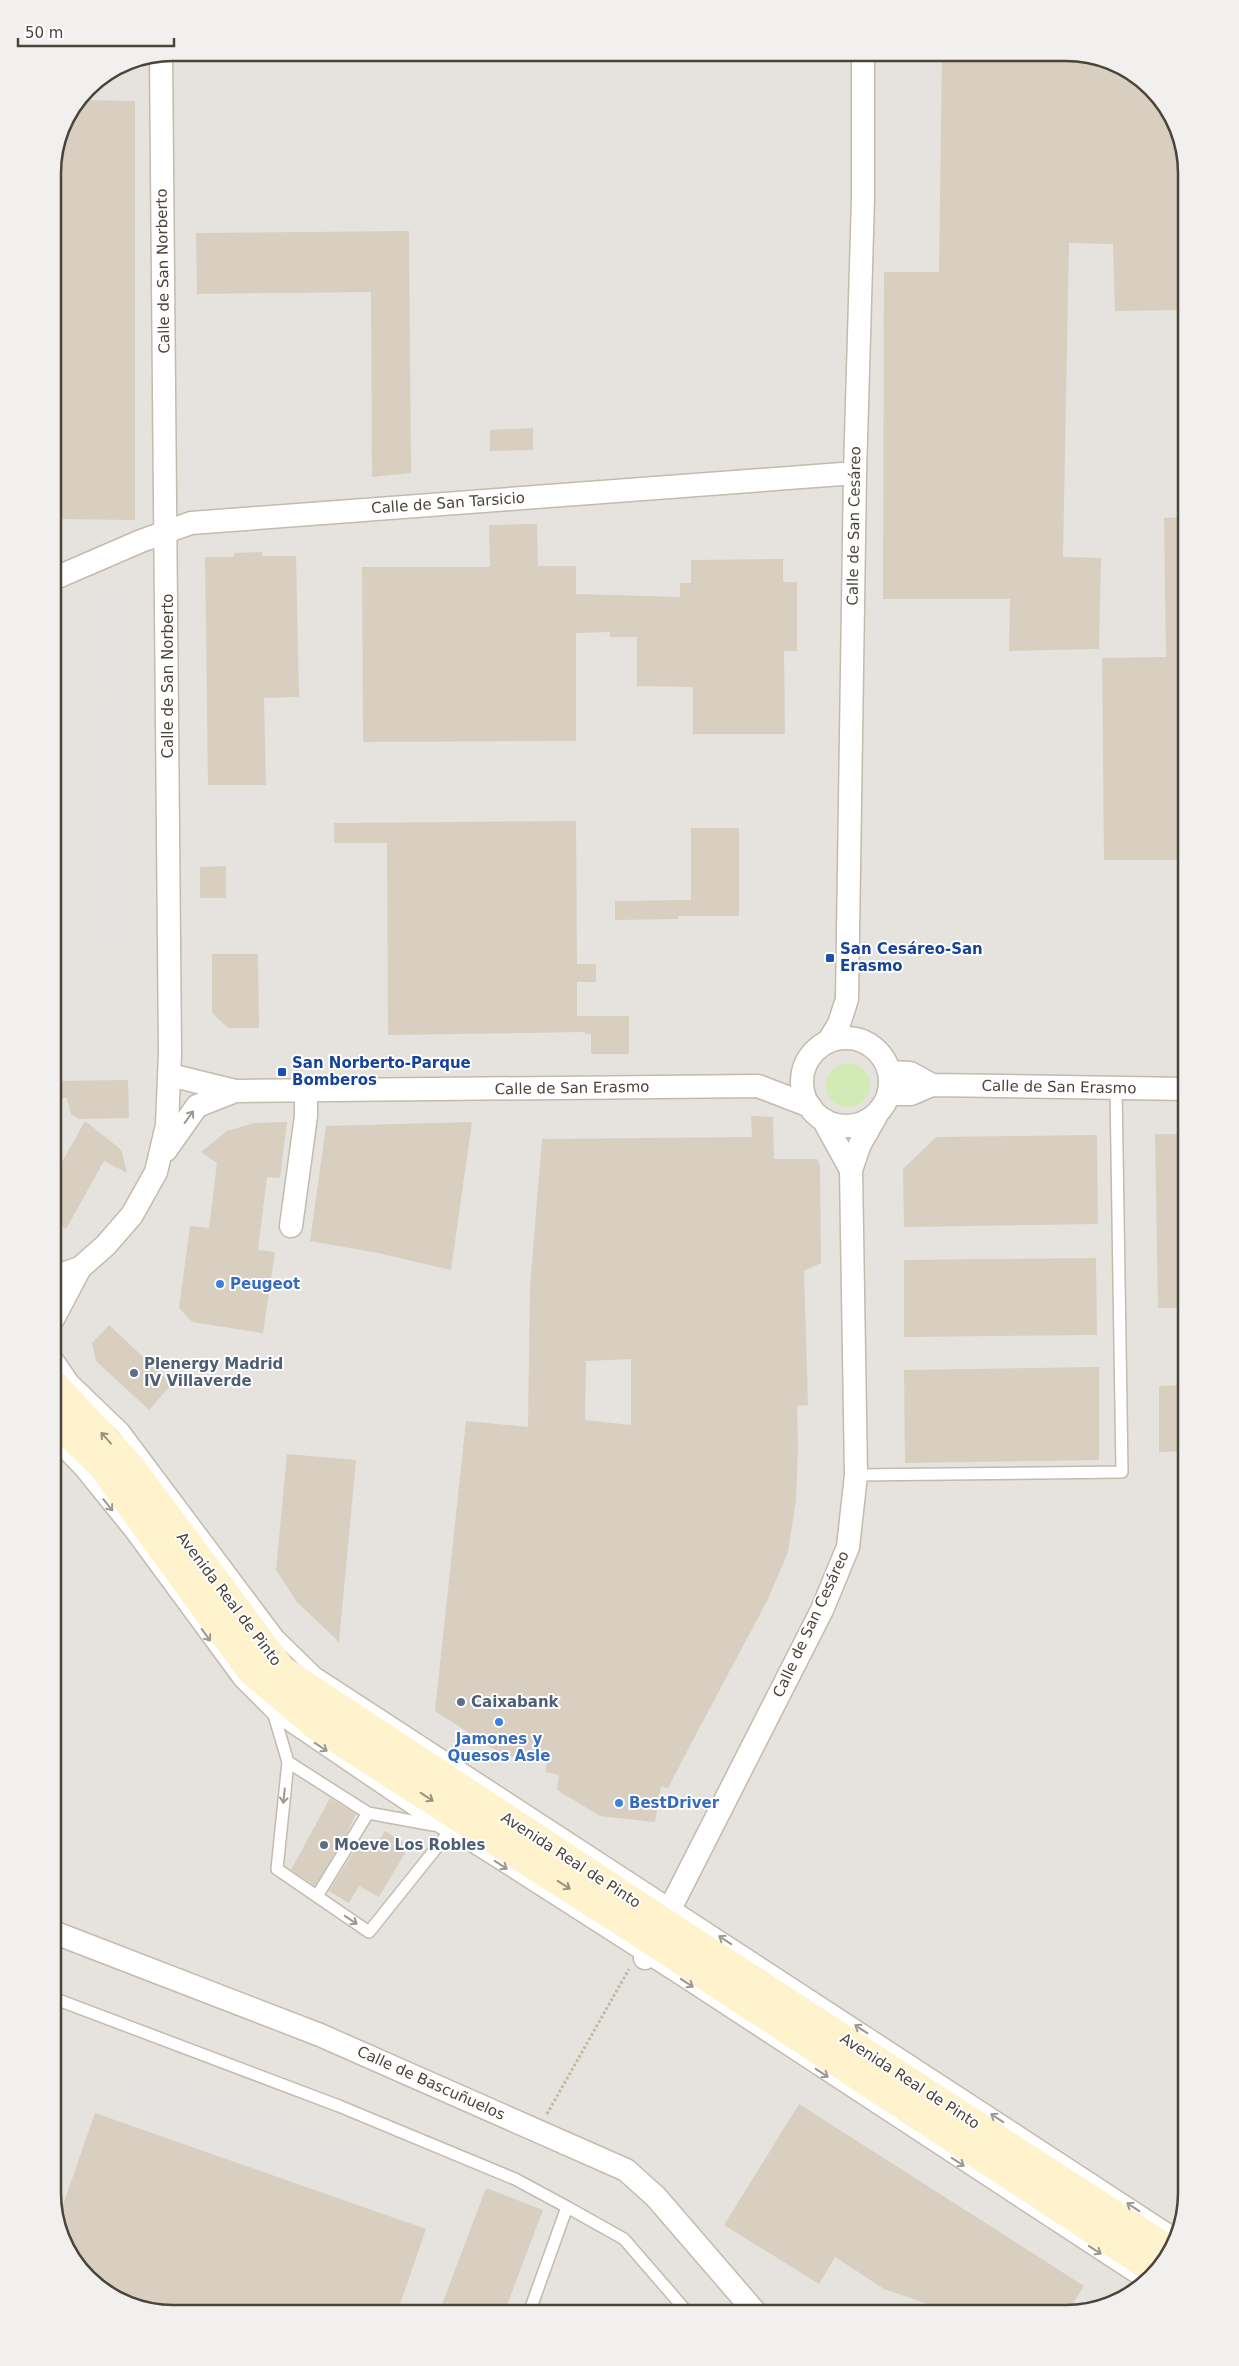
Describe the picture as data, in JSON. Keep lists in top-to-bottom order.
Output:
{
  "streets": {
    "main road": ["Avenida Real de Pinto"],
    "street": [
      "Calle de San Norberto",
      "Calle de San Tarsicio",
      "Calle de San Cesáreo",
      "Calle de San Erasmo",
      "Calle de Bascuñuelos"
    ]
  },
  "crossings": [
    ["Calle de San Norberto", "Calle de San Tarsicio"],
    ["Calle de San Norberto", "Calle de San Erasmo"],
    ["Calle de San Tarsicio", "Calle de San Cesáreo"],
    ["Calle de San Cesáreo", "Calle de San Erasmo"],
    ["Calle de San Cesáreo", "Avenida Real de Pinto"]
  ],
  "places": {
    "transit": ["San Cesáreo-San Erasmo", "San Norberto-Parque Bomberos"],
    "other": [
      "Peugeot",
      "Plenergy Madrid IV Villaverde",
      "Caixabank",
      "Jamones y Quesos Asle",
      "BestDriver",
      "Moeve Los Robles"
    ]
  },
  "scale_bar": "50 m"
}
